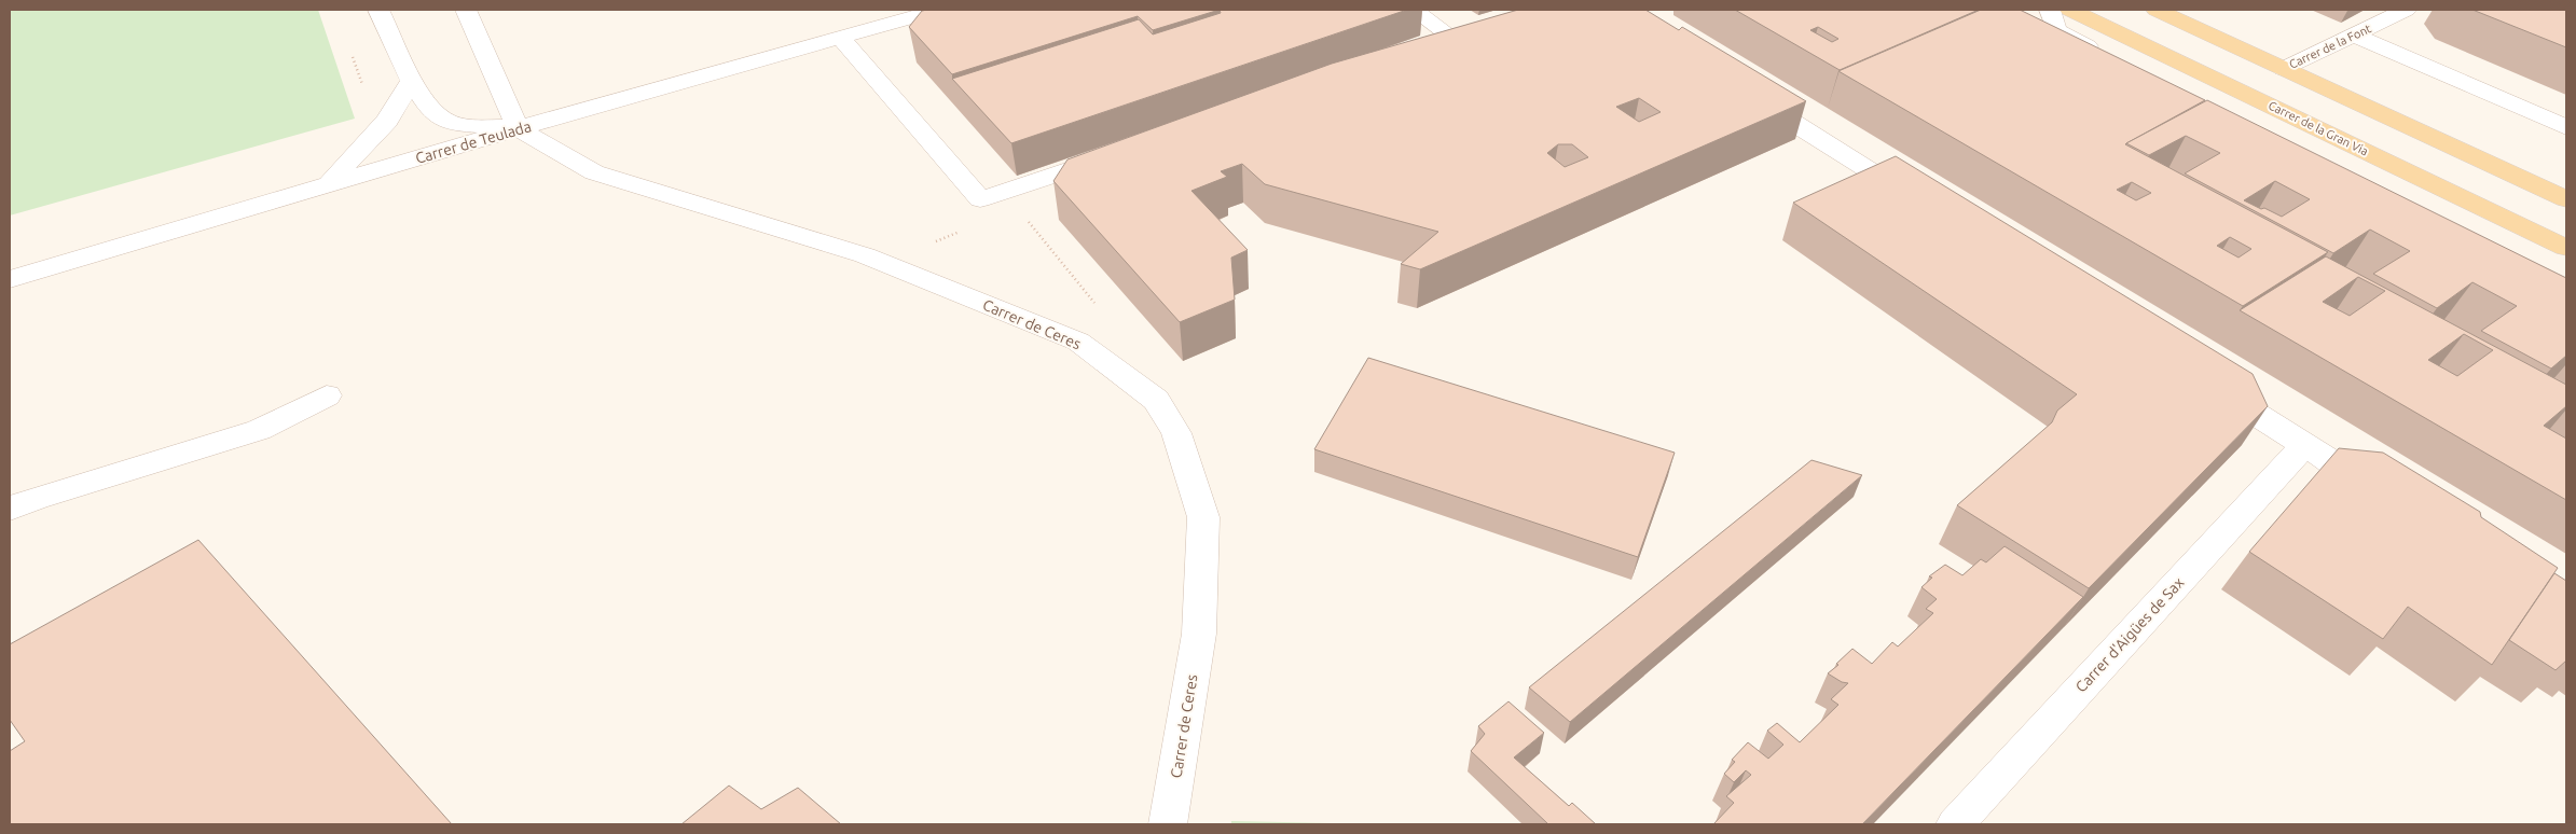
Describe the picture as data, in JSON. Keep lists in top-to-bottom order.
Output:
{
  "streets": {
    "main road": ["Carrer de la Gran Via"],
    "street": [
      "Carrer de la Font",
      "Carrer de Teulada",
      "Carrer de Ceres",
      "Carrer d'Aigües de Sax"
    ]
  },
  "crossings": [
    ["Carrer de Teulada", "Carrer de Ceres"]
  ]
}
